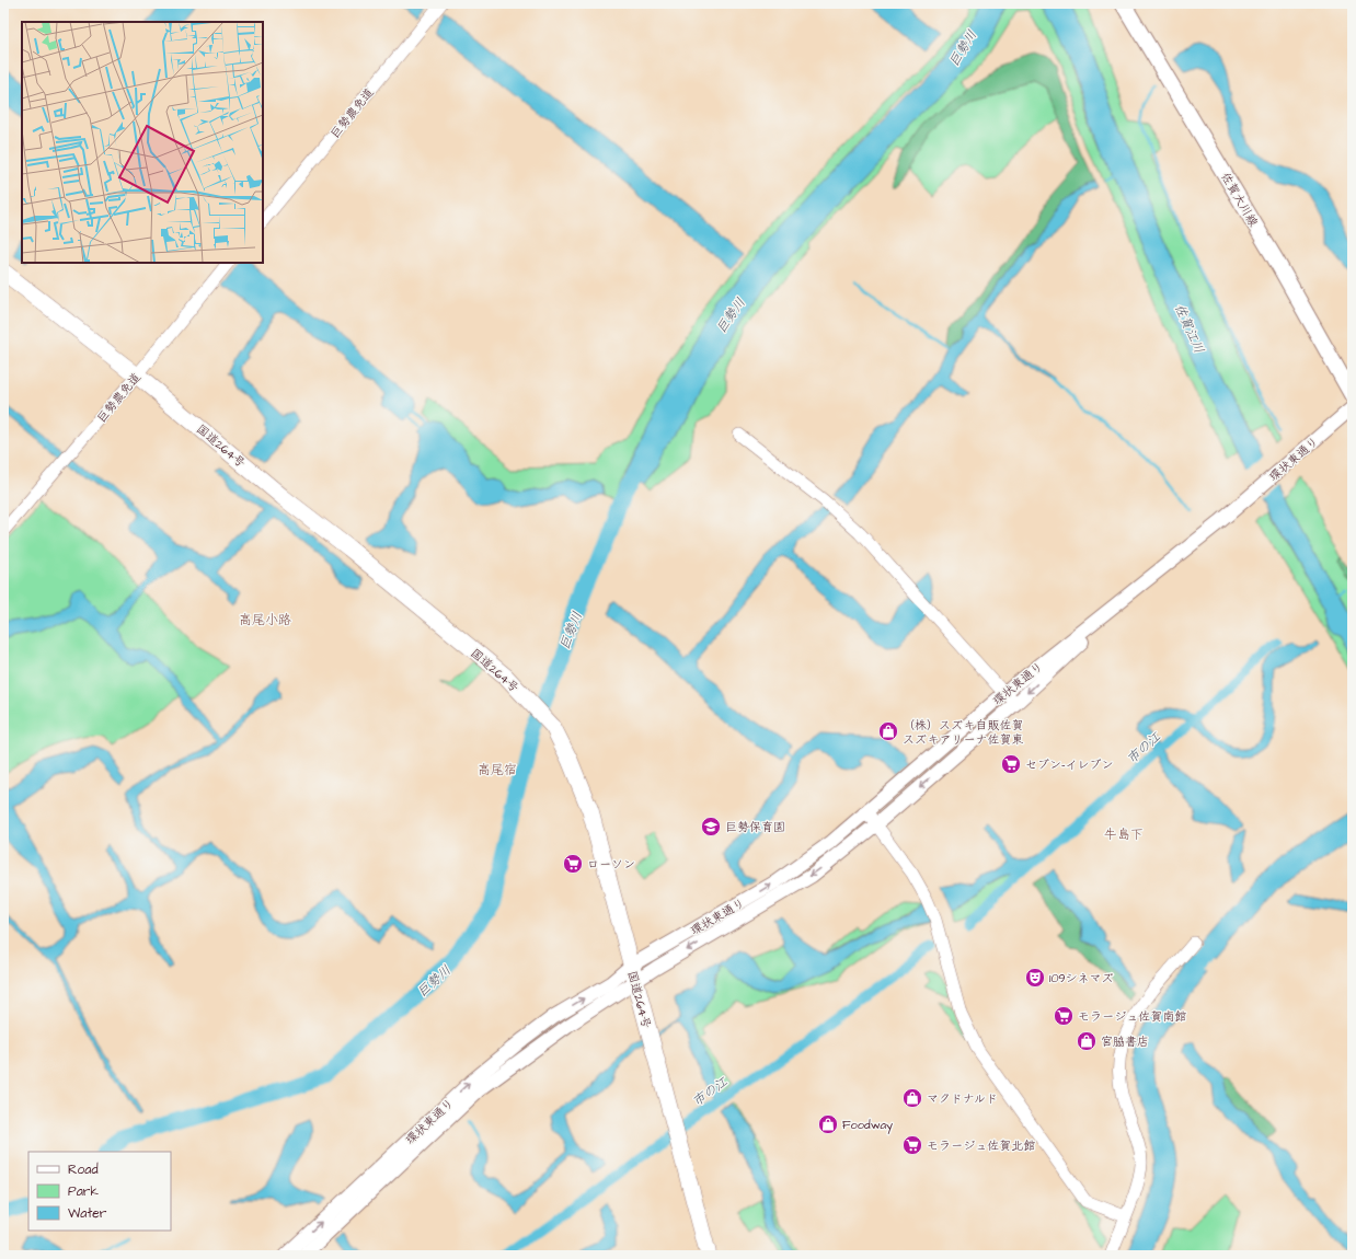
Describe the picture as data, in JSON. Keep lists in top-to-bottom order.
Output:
{
  "streets": {
    "highway": ["国道264号"],
    "main road": ["佐賀大川線", "環状東通り"],
    "street": ["巨勢農免道"]
  },
  "crossings": [
    ["巨勢農免道", "国道264号"],
    ["国道264号", "環状東通り"]
  ],
  "districts": ["高尾小路", "高尾宿", "牛島下"],
  "water": ["巨勢川", "佐賀江川", "市の江"],
  "places": {
    "shop": [
      "（株）スズキ自販佐賀 スズキアリーナ佐賀東",
      "宮脇書店",
      "マクドナルド",
      "Foodway"
    ],
    "supermarket": [
      "セブン-イレブン",
      "ローソン",
      "モラージュ佐賀南館",
      "モラージュ佐賀北館"
    ],
    "school or university": ["巨勢保育園"],
    "theatre": ["109シネマズ"]
  },
  "legend": ["Road", "Park", "Water"]
}
